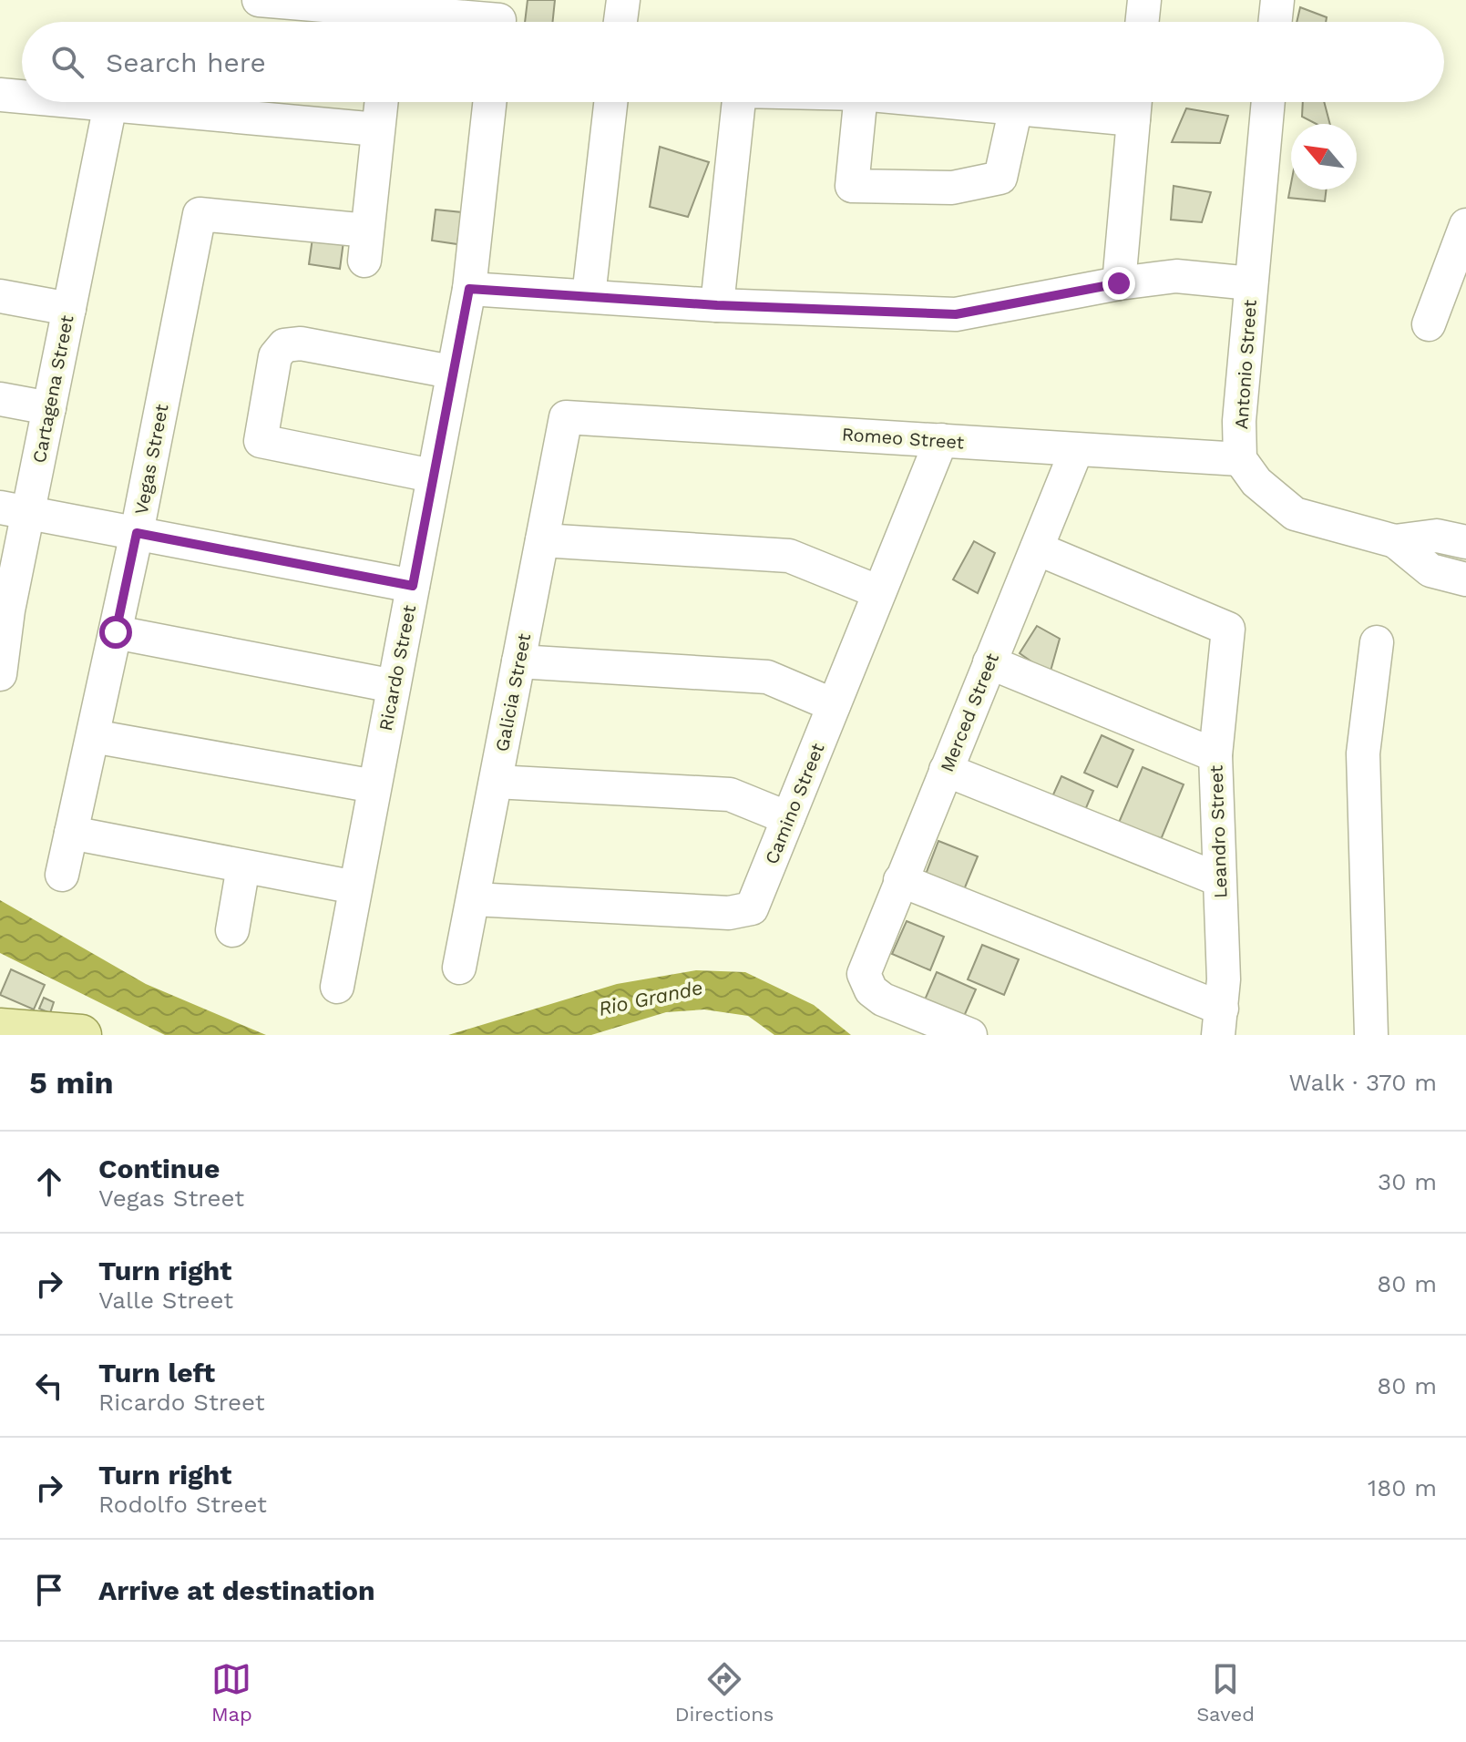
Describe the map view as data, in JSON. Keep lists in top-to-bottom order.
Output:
{
  "streets": {
    "street": [
      "Antonio Street",
      "Cartagena Street",
      "Romeo Street",
      "Vegas Street",
      "Ricardo Street",
      "Galicia Street",
      "Merced Street",
      "Camino Street",
      "Leandro Street"
    ]
  },
  "crossings": [
    ["Antonio Street", "Romeo Street"],
    ["Romeo Street", "Galicia Street"],
    ["Romeo Street", "Merced Street"],
    ["Romeo Street", "Camino Street"],
    ["Galicia Street", "Camino Street"],
    ["Merced Street", "Leandro Street"]
  ],
  "water": ["Rio Grande"],
  "north": "top left",
  "page": {
    "search": "Search here",
    "heading": ["5 min", "Walk · 370 m"],
    "list": [
      ["Continue", "Vegas Street", "30 m"],
      ["Turn right", "Valle Street", "80 m"],
      ["Turn left", "Ricardo Street", "80 m"],
      ["Turn right", "Rodolfo Street", "180 m"],
      "Arrive at destination"
    ],
    "nav": ["Map", "Directions", "Saved"]
  }
}
